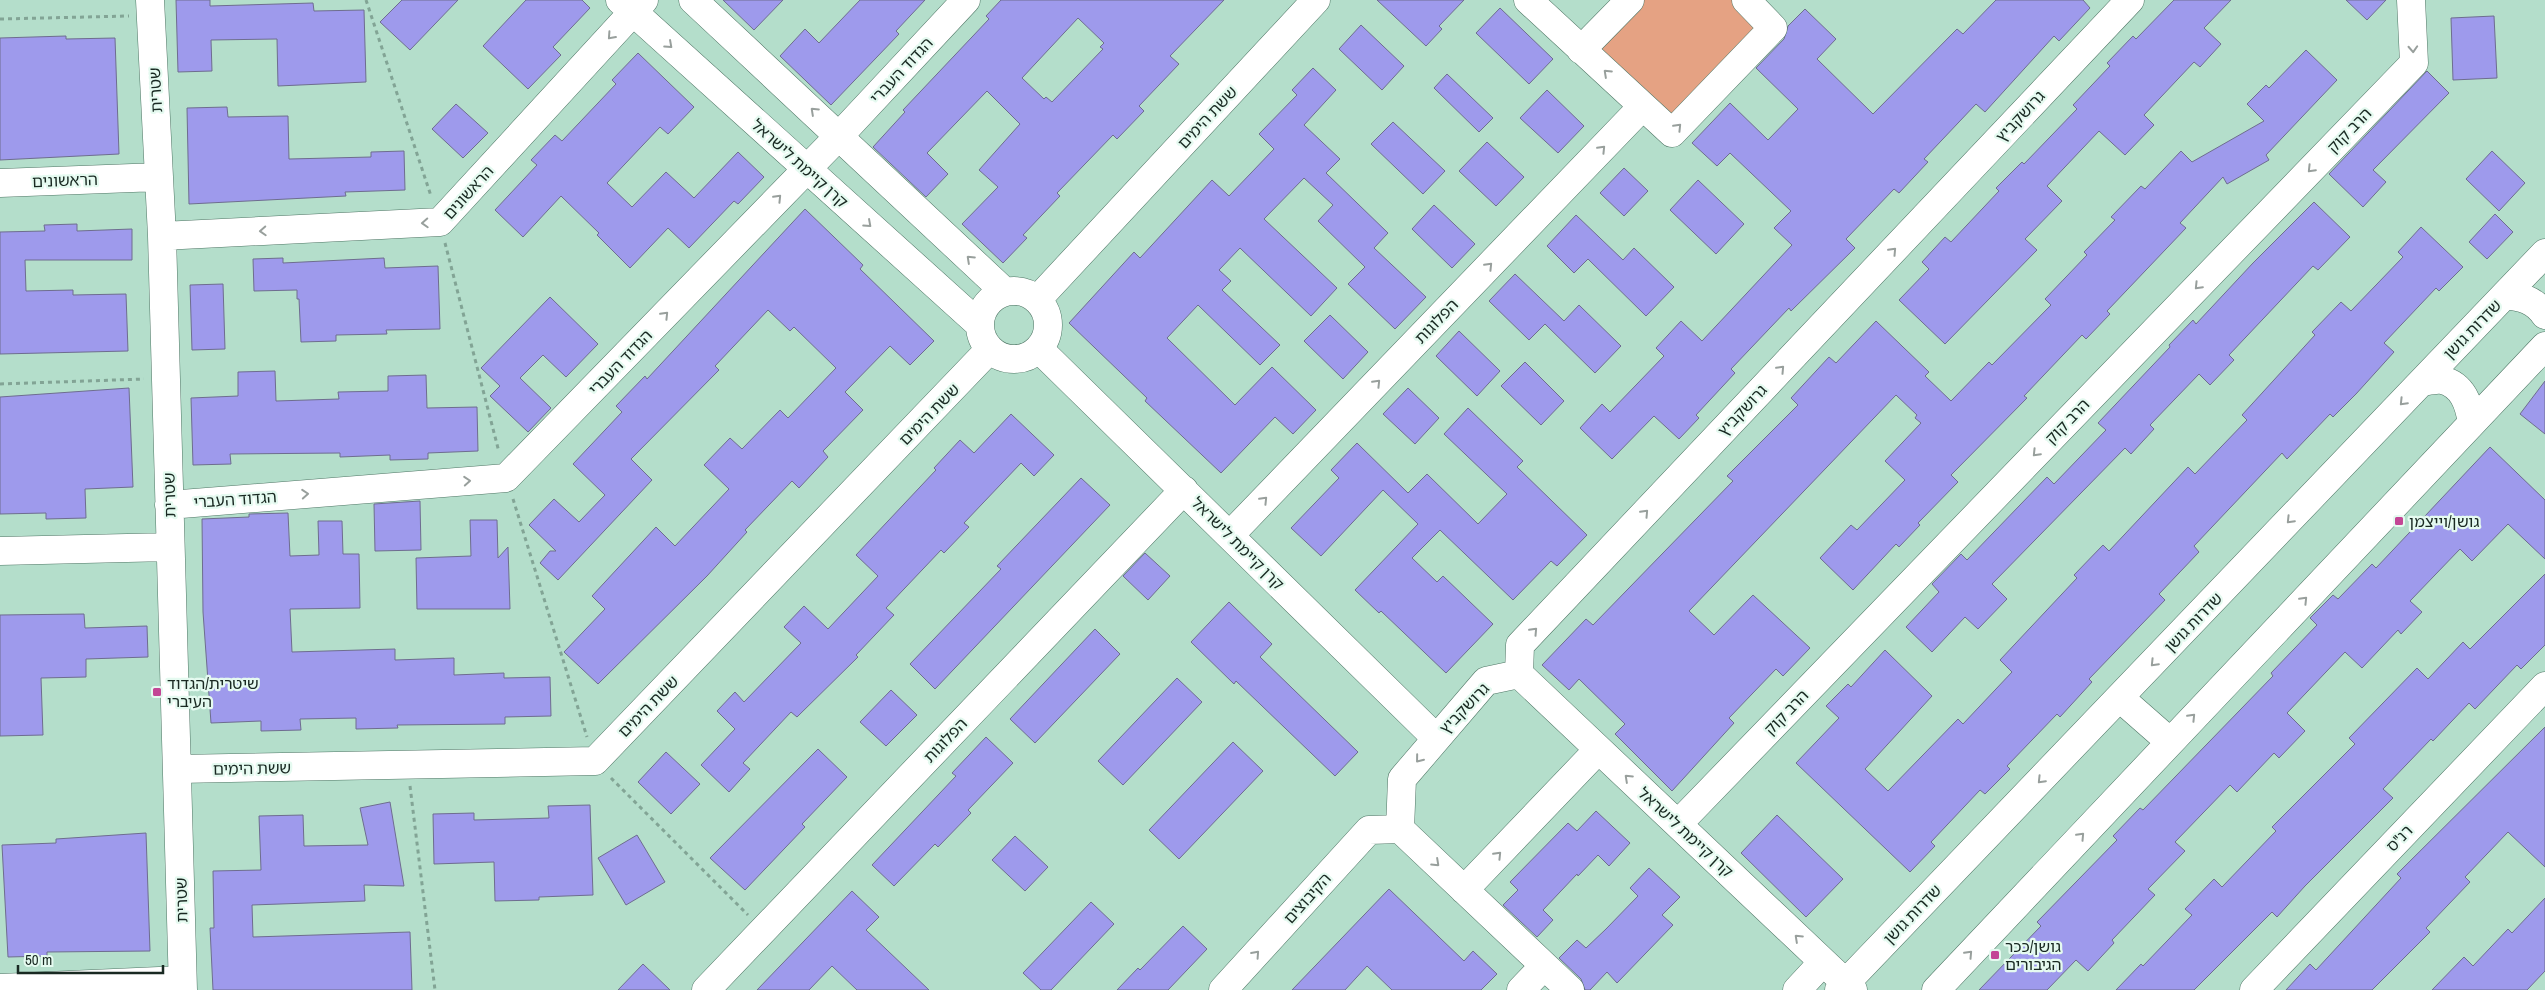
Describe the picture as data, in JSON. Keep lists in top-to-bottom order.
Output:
{
  "streets": {
    "street": [
      "הגדוד העברי",
      "שטרית",
      "גרושקביץ",
      "ששת הימים",
      "הרב קוק",
      "קרן קיימת לישראל",
      "הראשונים",
      "הפלוגות",
      "שדרות גושן",
      "רנ\"ס",
      "הקיבוצים"
    ]
  },
  "crossings": [
    ["הגדוד העברי", "שטרית"],
    ["הגדוד העברי", "קרן קיימת לישראל"],
    ["שטרית", "ששת הימים"],
    ["שטרית", "הראשונים"],
    ["גרושקביץ", "קרן קיימת לישראל"],
    ["גרושקביץ", "הקיבוצים"],
    ["ששת הימים", "קרן קיימת לישראל"],
    ["הרב קוק", "קרן קיימת לישראל"],
    ["קרן קיימת לישראל", "הראשונים"],
    ["קרן קיימת לישראל", "הפלוגות"],
    ["קרן קיימת לישראל", "שדרות גושן"]
  ],
  "one_way": [
    "הגדוד העברי",
    "גרושקביץ",
    "הרב קוק",
    "הראשונים",
    "הפלוגות",
    "הקיבוצים"
  ],
  "places": {
    "transit": ["גושן/וייצמן", "שיטרית/הגדוד העיברי", "גושן/ככר הגיבורים"]
  },
  "scale_bar": "50 m"
}
